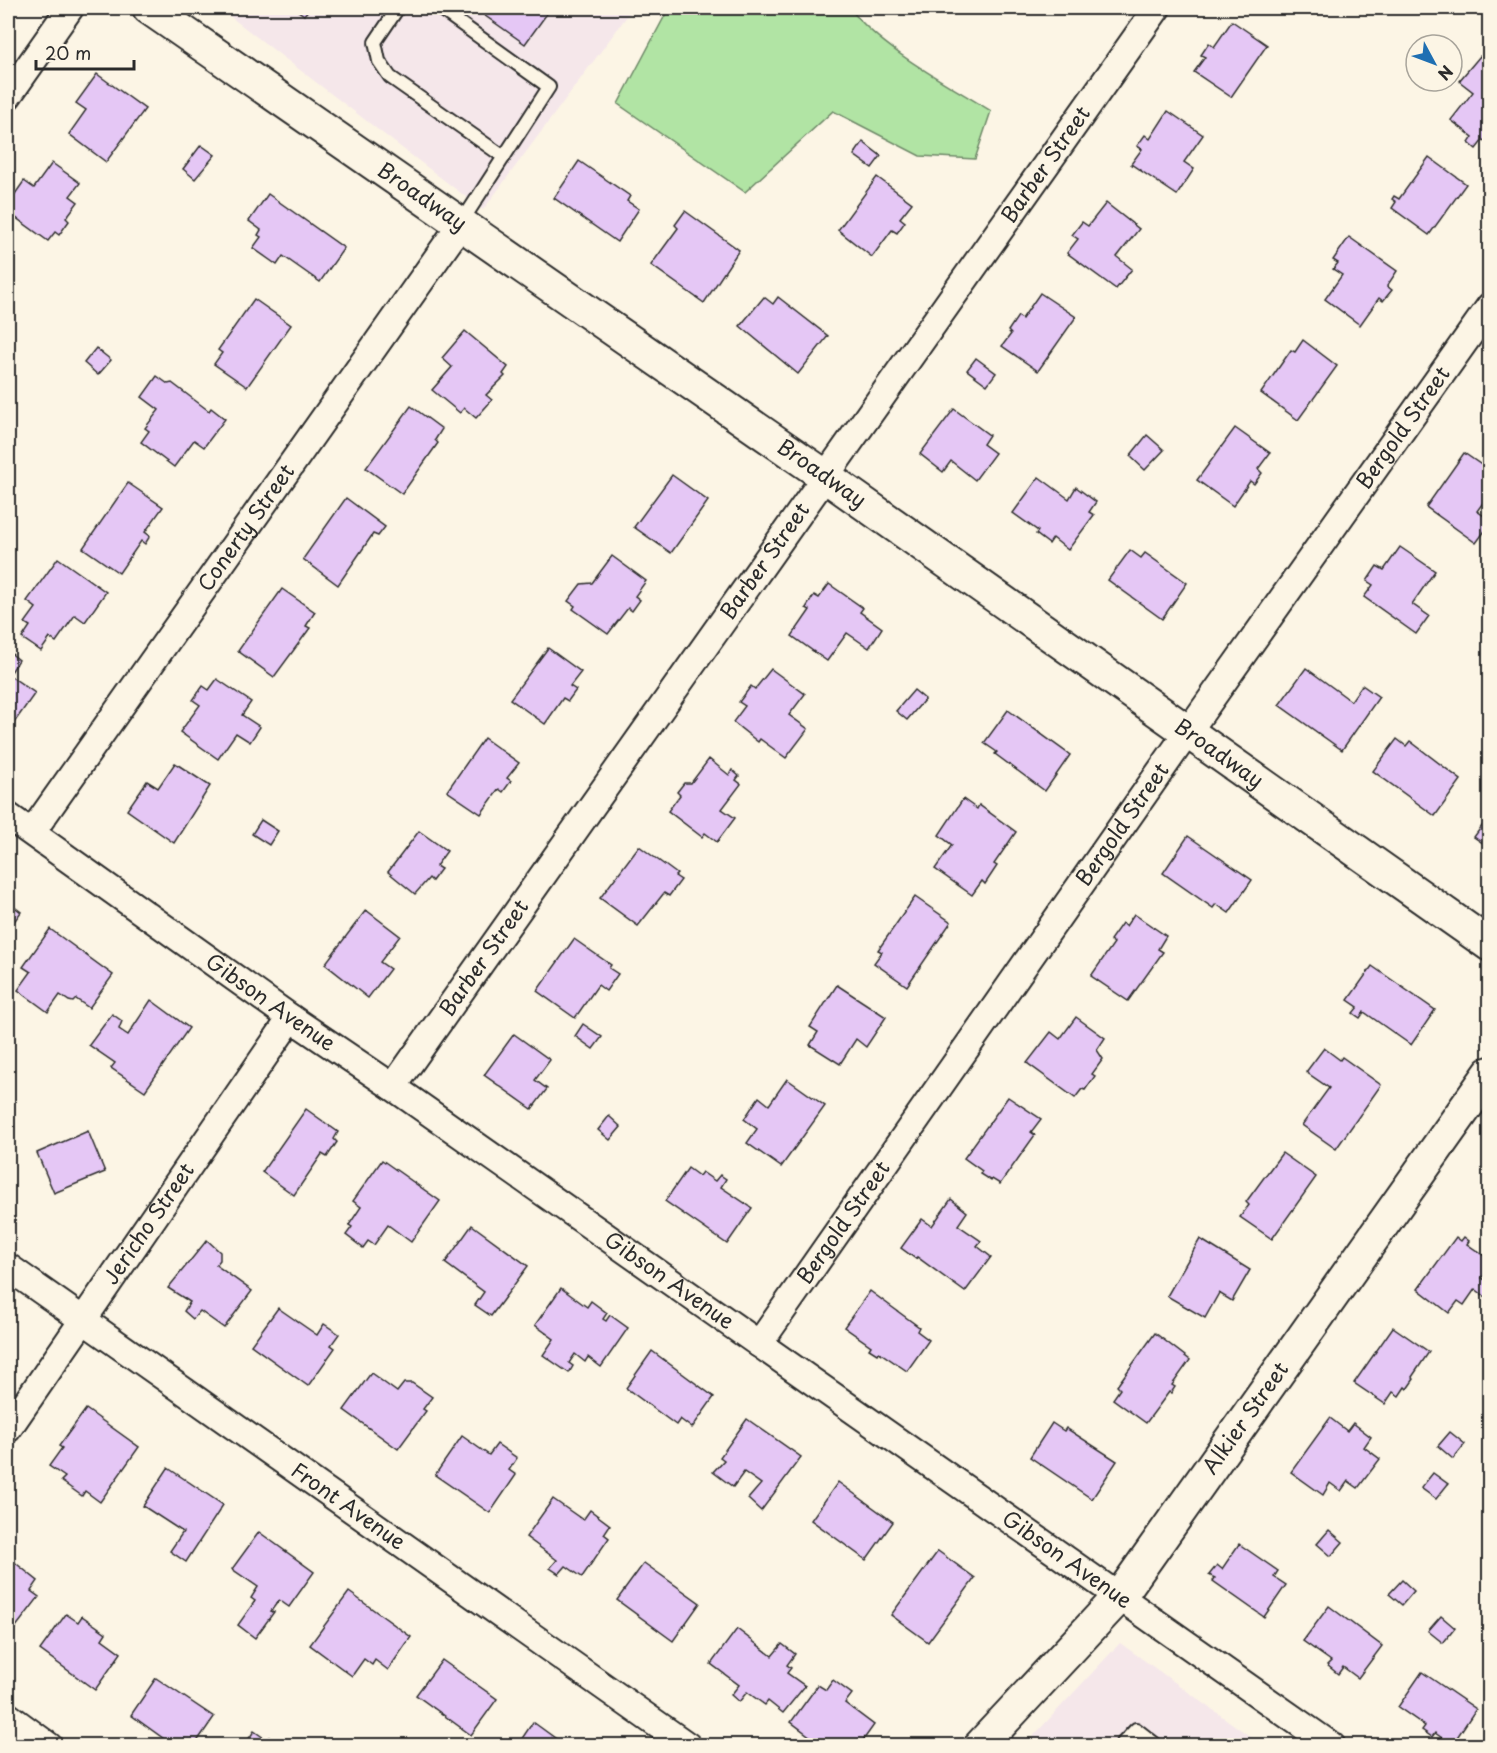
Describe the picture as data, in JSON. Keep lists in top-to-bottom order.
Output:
{
  "streets": {
    "street": [
      "Barber Street",
      "Broadway",
      "Bergold Street",
      "Conerty Street",
      "Gibson Avenue",
      "Jericho Street",
      "Alkier Street",
      "Front Avenue"
    ]
  },
  "crossings": [
    ["Barber Street", "Broadway"],
    ["Barber Street", "Gibson Avenue"],
    ["Broadway", "Bergold Street"],
    ["Broadway", "Conerty Street"],
    ["Bergold Street", "Gibson Avenue"],
    ["Conerty Street", "Gibson Avenue"],
    ["Gibson Avenue", "Jericho Street"],
    ["Gibson Avenue", "Alkier Street"],
    ["Jericho Street", "Front Avenue"]
  ],
  "scale_bar": "20 m",
  "north": "bottom right"
}
